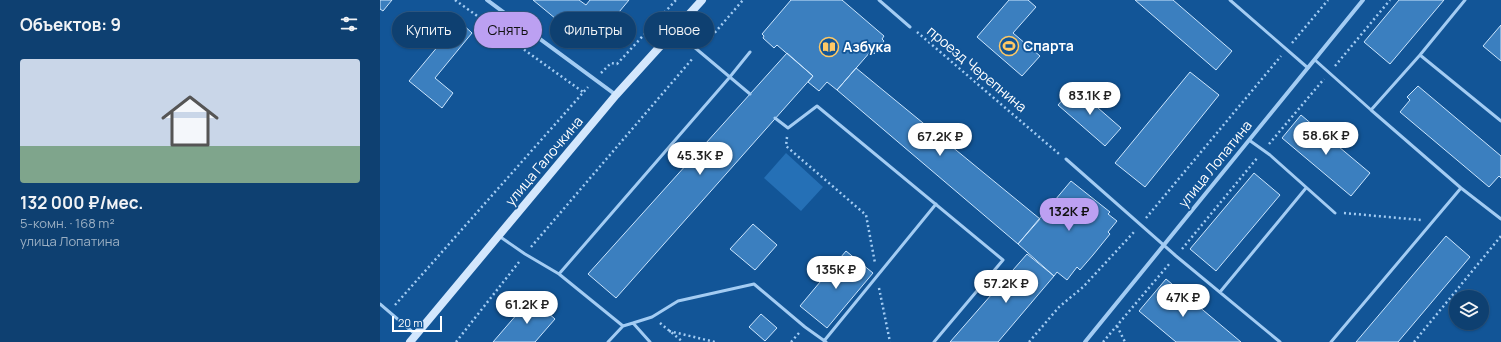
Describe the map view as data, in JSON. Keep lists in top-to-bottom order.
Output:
{
  "streets": {
    "street": ["улица Галочкина", "улица Лопатина"],
    "lane": ["проезд Черепнина"]
  },
  "places": {
    "sports": ["Спарта"],
    "library": ["Азбука"]
  },
  "scale_bar": "20 m",
  "page": {
    "heading": "Объектов: 9",
    "chip": [
      "Купить",
      "Снять",
      "Фильтры",
      "Новое"
    ],
    "list": [
      {
        "name": "132 000 ₽/мес.",
        "note": "5-комн. · 168 m² · улица Лопатина"
      }
    ],
    "price": [
      "83.1K ₽",
      "58.6K ₽",
      "67.2K ₽",
      "45.3K ₽",
      "132K ₽",
      "135K ₽",
      "57.2K ₽",
      "47K ₽",
      "61.2K ₽"
    ],
    "scale": "20 m"
  }
}
